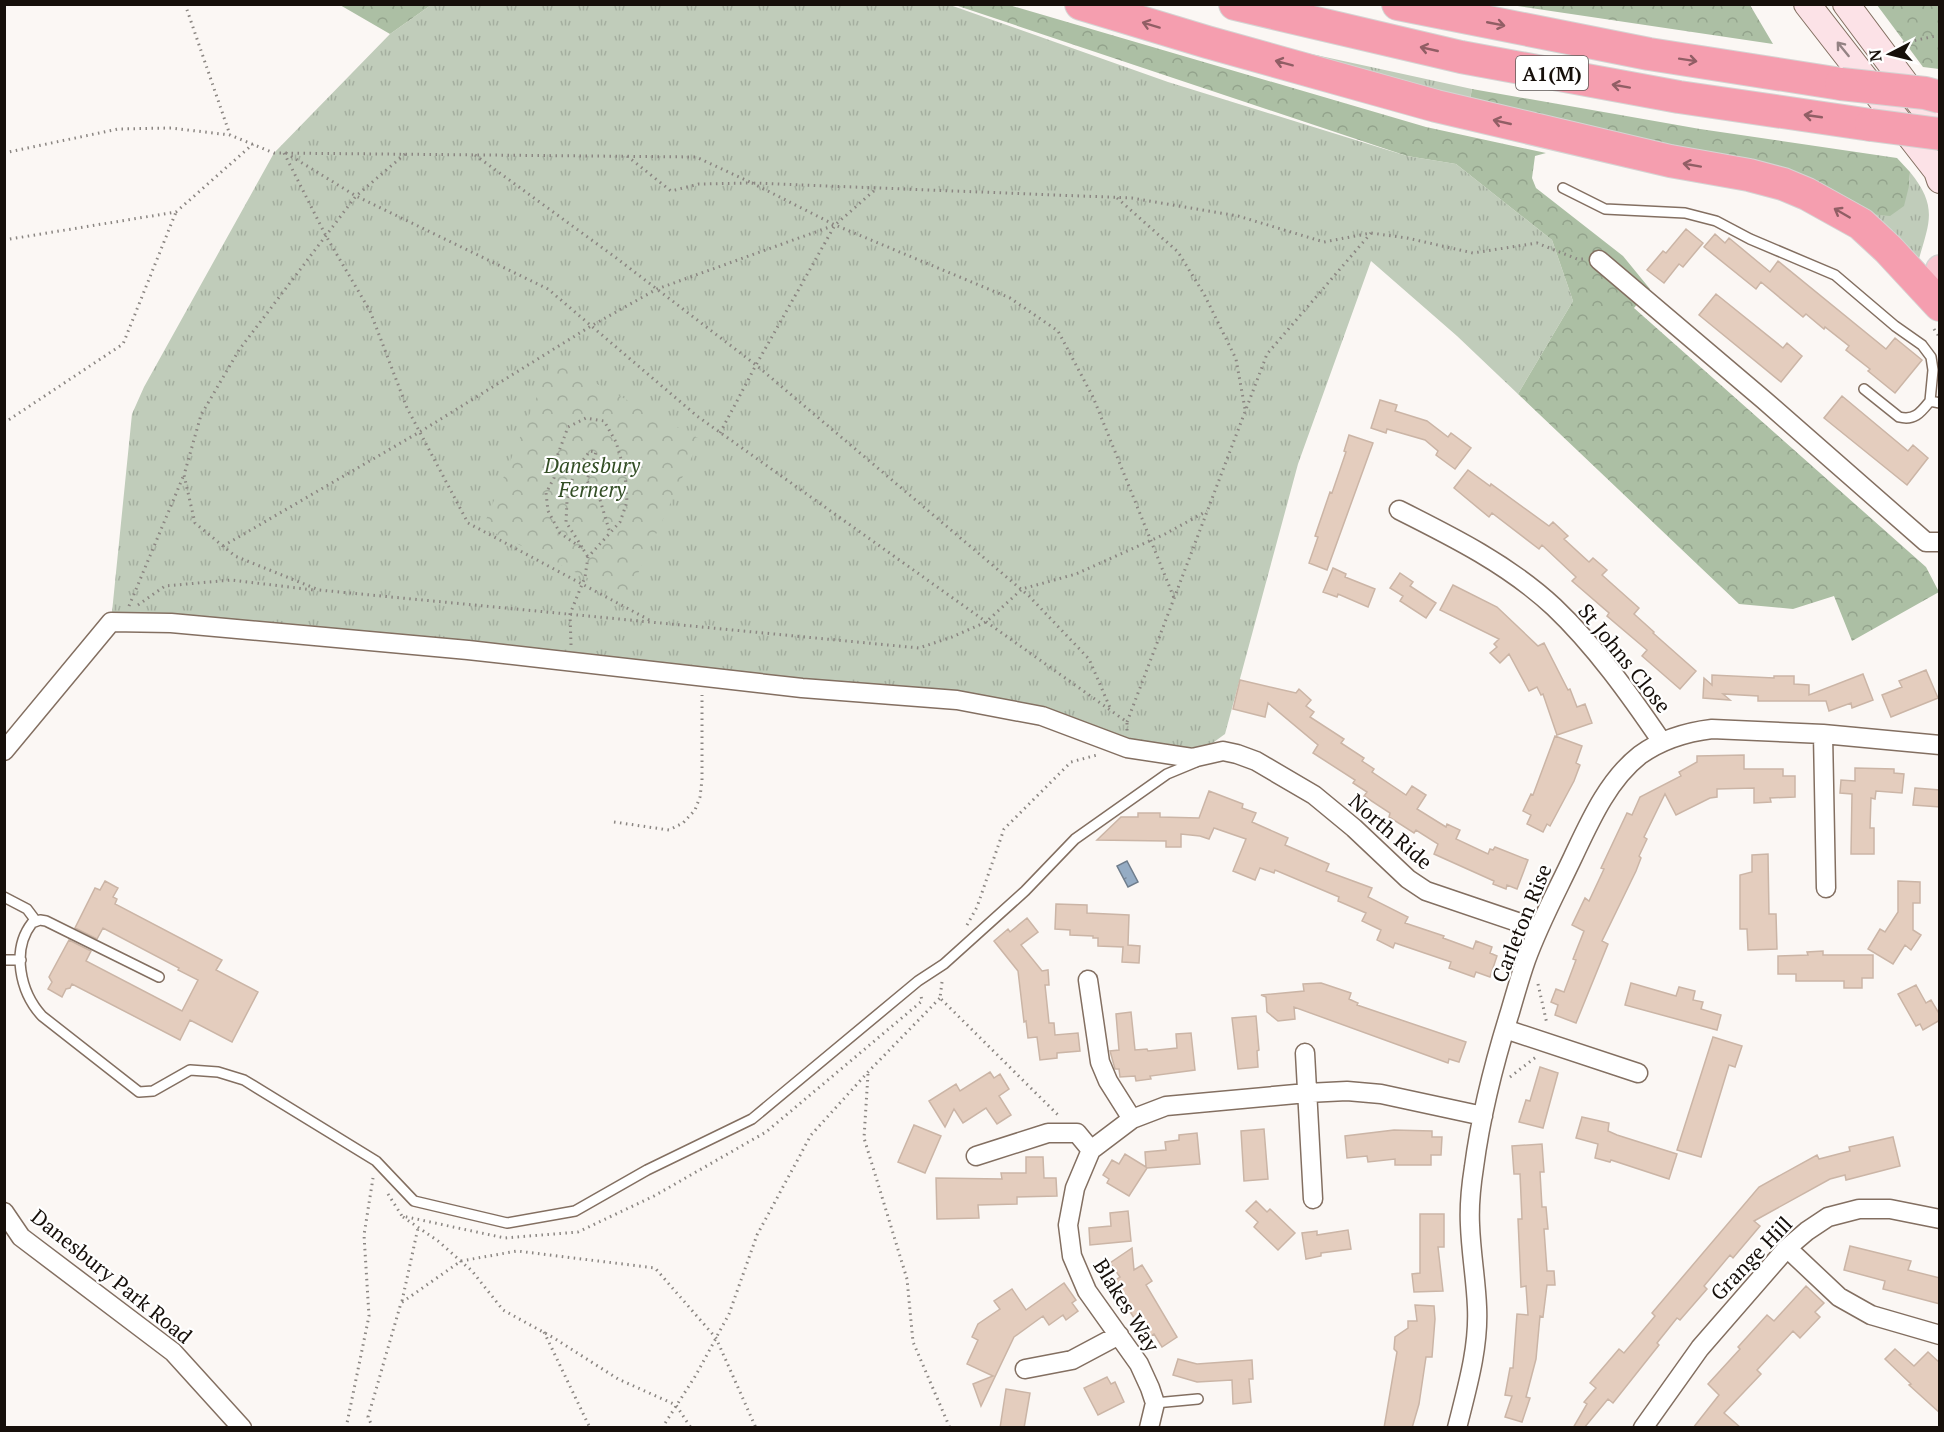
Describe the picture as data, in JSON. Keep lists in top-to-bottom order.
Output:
{
  "streets": {
    "highway": ["A1(M)"],
    "street": [
      "St Johns Close",
      "North Ride",
      "Carleton Rise",
      "Grange Hill",
      "Danesbury Park Road",
      "Blakes Way"
    ]
  },
  "crossings": [
    ["St Johns Close", "Carleton Rise"],
    ["North Ride", "Carleton Rise"]
  ],
  "parks": ["Danesbury Fernery"],
  "north": "left"
}
